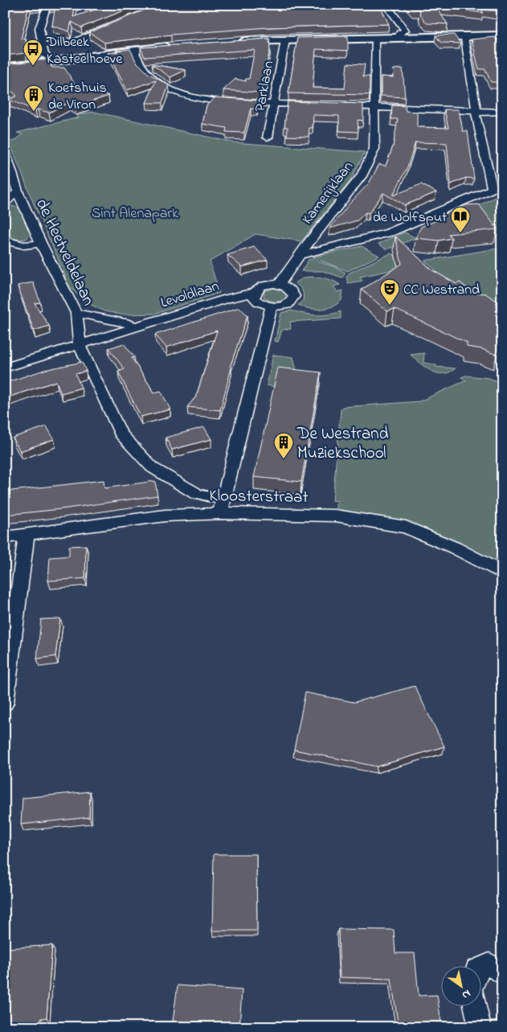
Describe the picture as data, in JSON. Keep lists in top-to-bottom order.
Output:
{
  "streets": {
    "street": [
      "Parklaan",
      "Kamerijklaan",
      "de Heetveldelaan",
      "Levoldlaan",
      "Kloosterstraat"
    ]
  },
  "crossings": [
    ["de Heetveldelaan", "Levoldlaan"]
  ],
  "parks": ["Sint Alenapark"],
  "places": {
    "bus stop": ["Dilbeek Kasteelhoeve"],
    "building": ["Koetshuis de Viron", "De Westrand Muziekschool"],
    "library": ["de Wolfsput"],
    "theatre": ["CC Westrand"]
  },
  "north": "bottom right"
}
